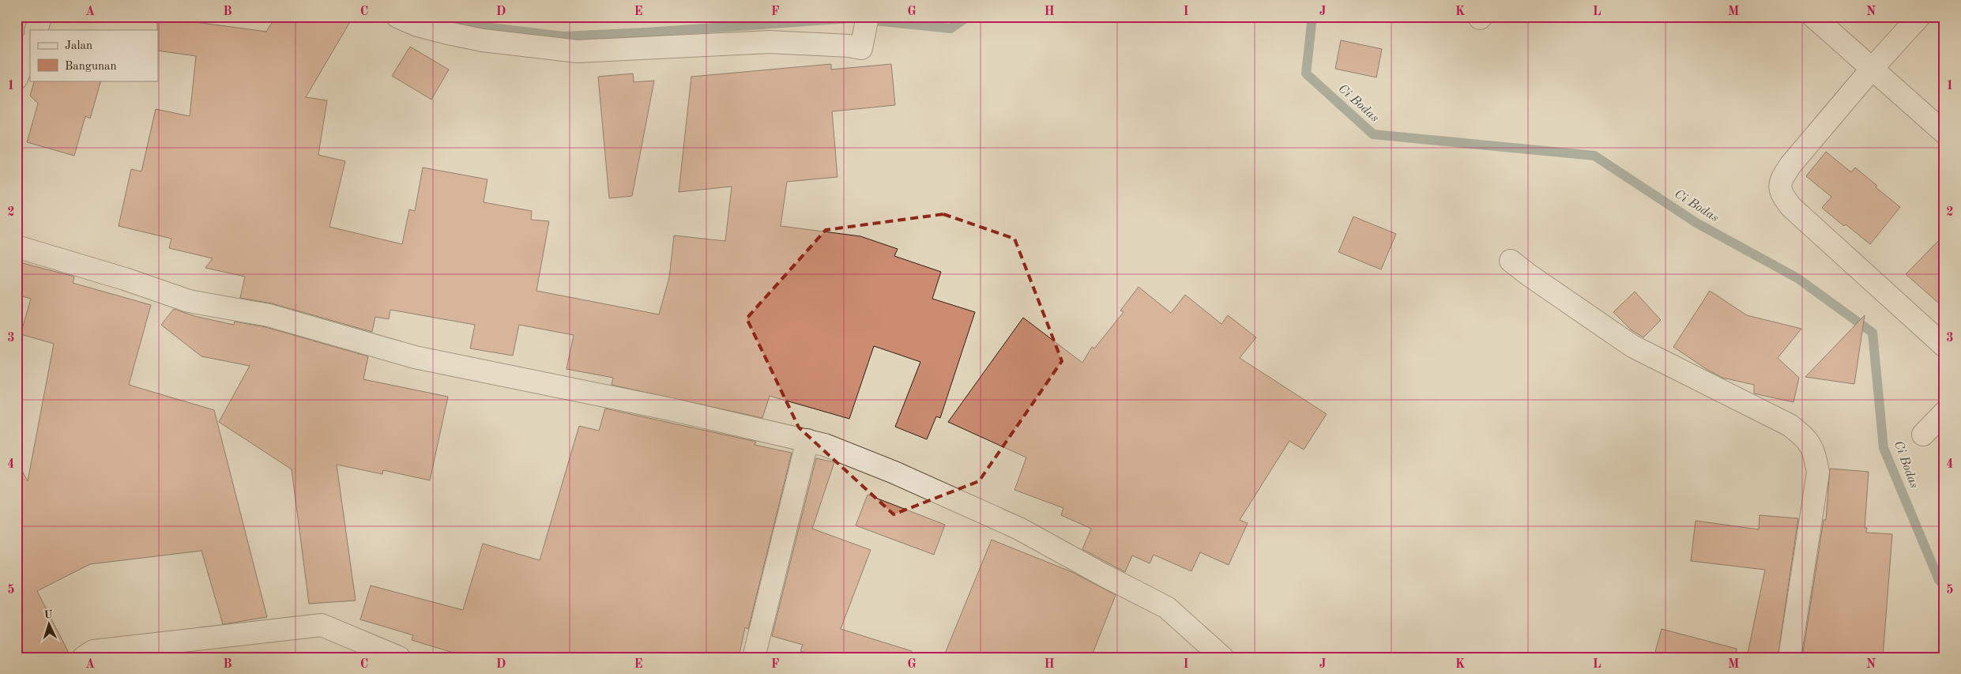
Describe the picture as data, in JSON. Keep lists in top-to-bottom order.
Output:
{
  "water": ["Ci Bodas"],
  "legend": ["Jalan", "Bangunan"],
  "north": "top",
  "grid": {
    "columns": [
      "A",
      "B",
      "C",
      "D",
      "E",
      "F",
      "G",
      "H",
      "I",
      "J",
      "K",
      "L",
      "M",
      "N"
    ],
    "rows": [
      "1",
      "2",
      "3",
      "4",
      "5"
    ]
  }
}
